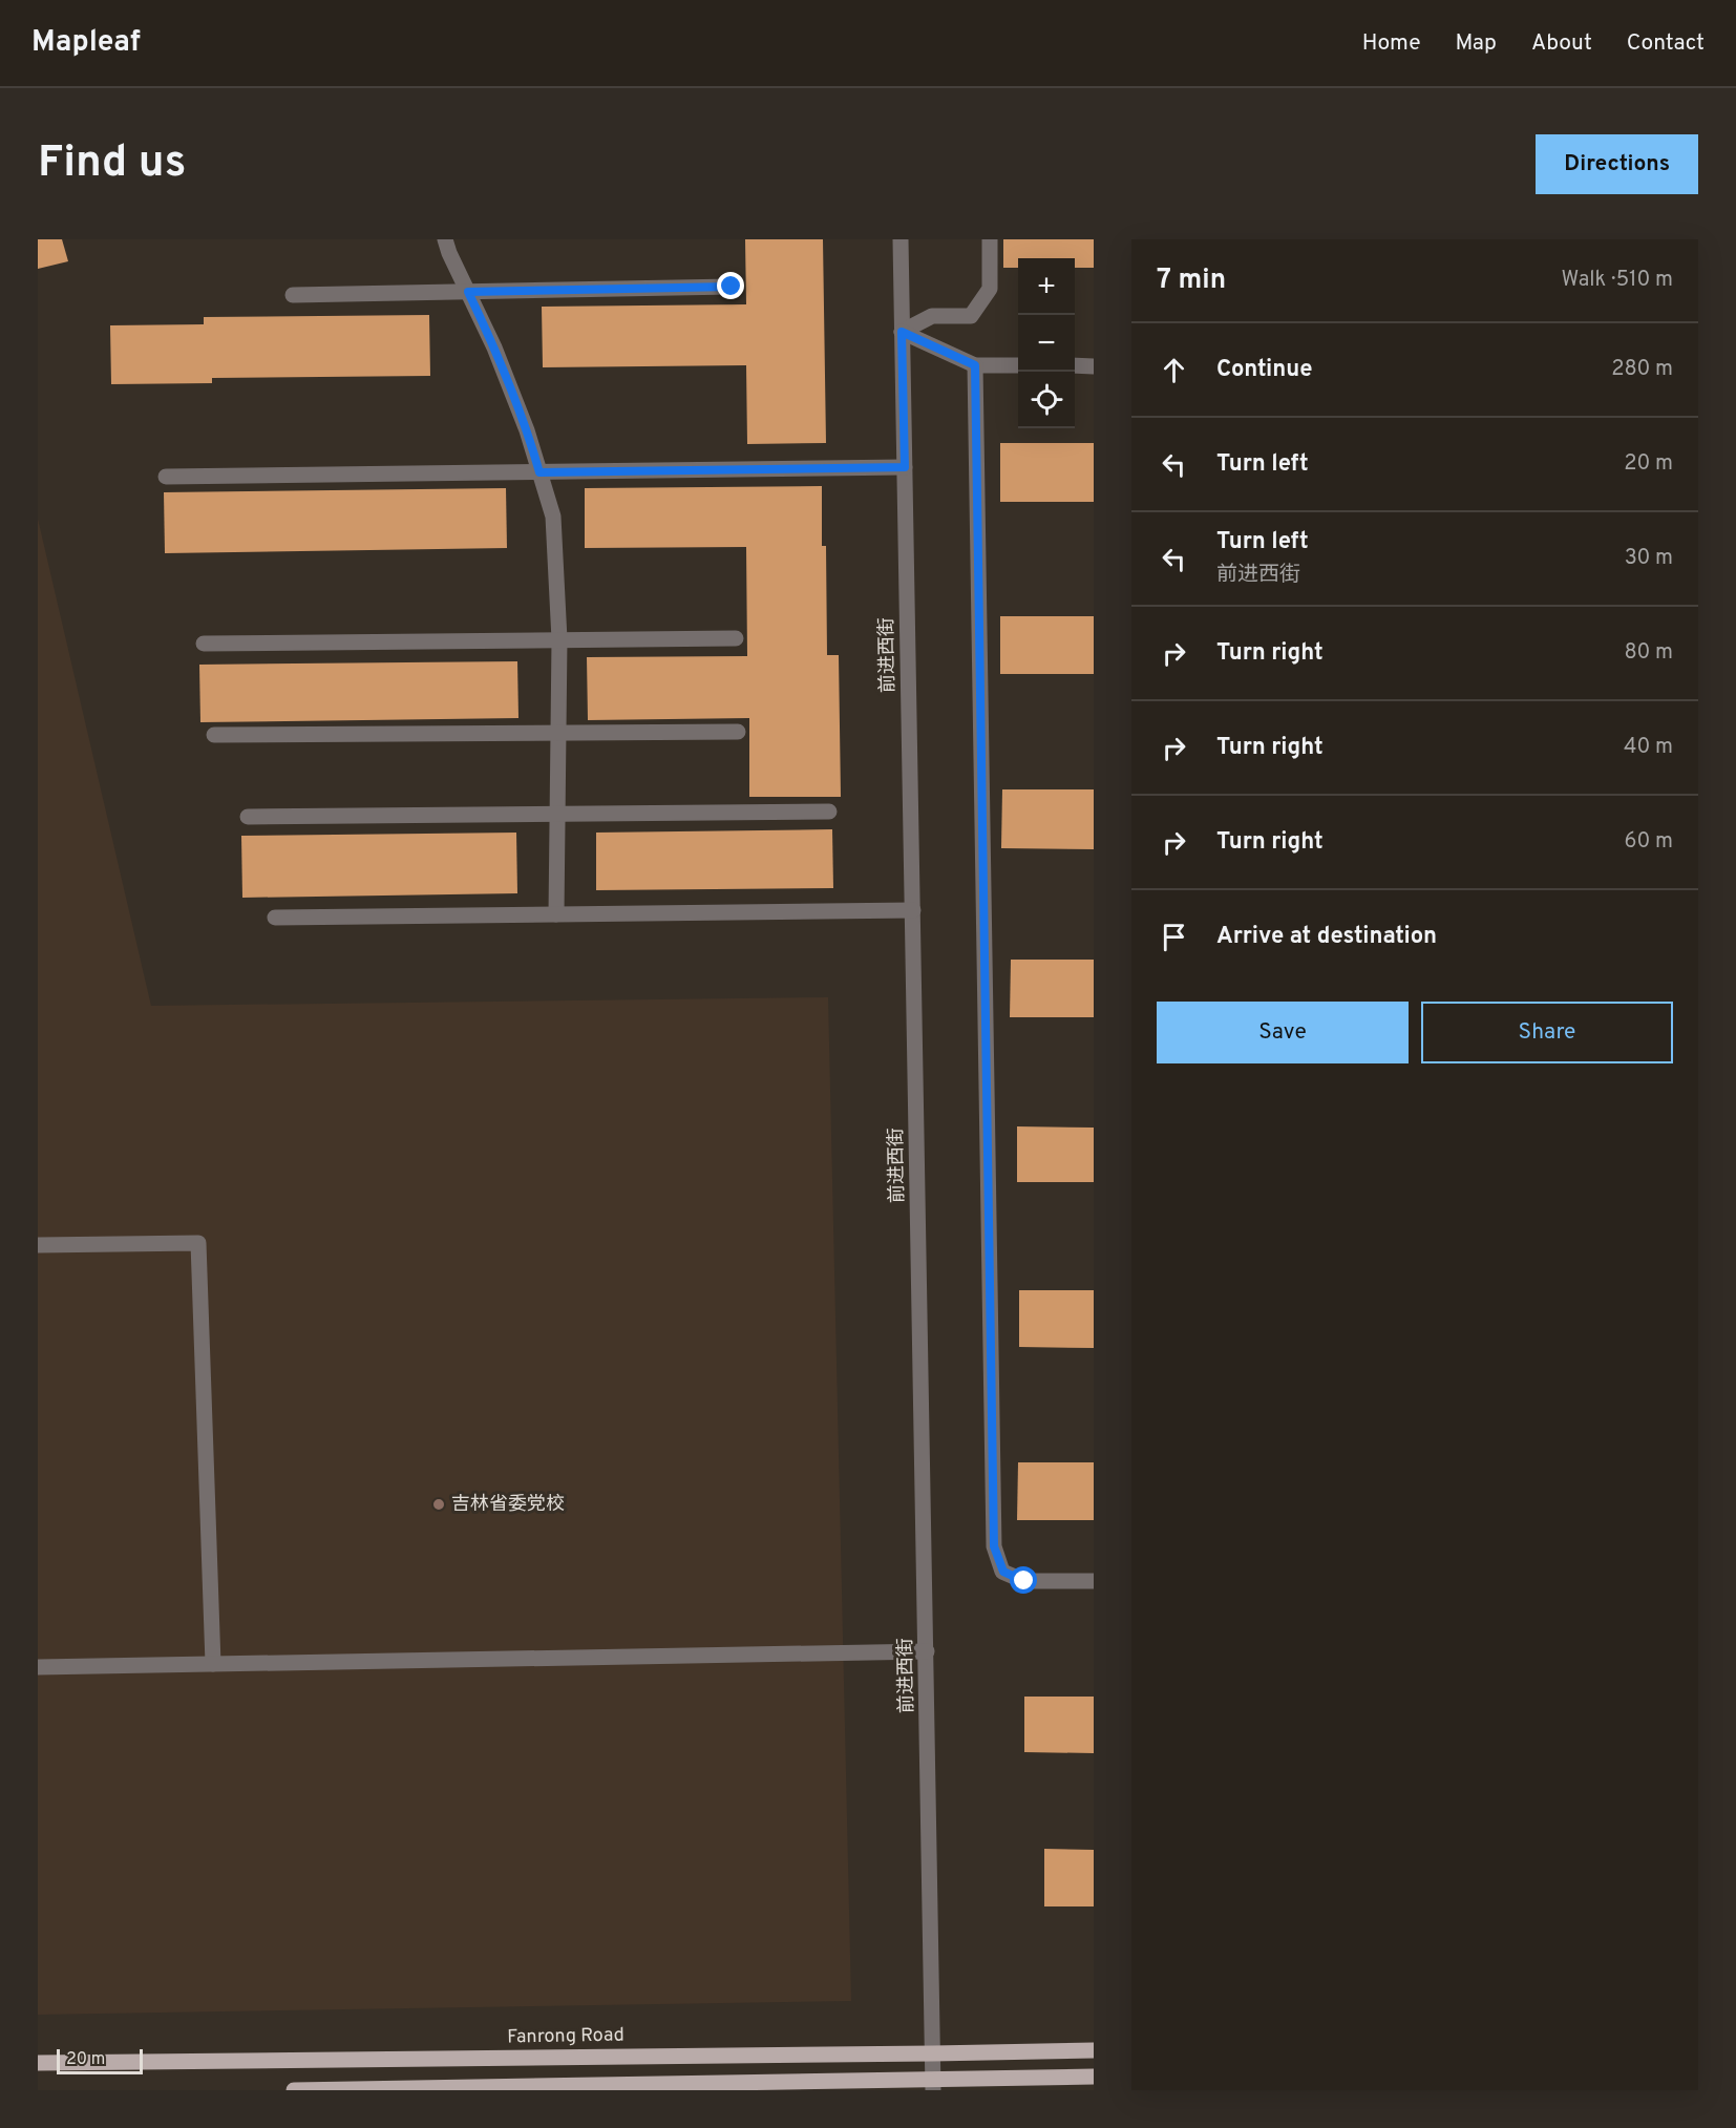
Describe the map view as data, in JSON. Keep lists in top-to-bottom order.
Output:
{
  "streets": {
    "main road": ["Fanrong Road"],
    "street": ["前进西街"]
  },
  "crossings": [
    ["前进西街", "Fanrong Road"]
  ],
  "places": ["吉林省委党校"],
  "scale_bar": "20 m",
  "page": {
    "header": "Mapleaf",
    "nav": [
      "Home",
      "Map",
      "About",
      "Contact"
    ],
    "buttons": [
      "Directions",
      ["Save", "Share"]
    ],
    "title": "Find us",
    "heading": ["7 min", "Walk · 510 m"],
    "map_buttons": ["+", "−"],
    "list": [
      ["Continue", "280 m"],
      ["Turn left", "20 m"],
      ["Turn left", "前进西街", "30 m"],
      ["Turn right", "80 m"],
      ["Turn right", "40 m"],
      ["Turn right", "60 m"],
      "Arrive at destination"
    ],
    "scale": "20 m"
  }
}
